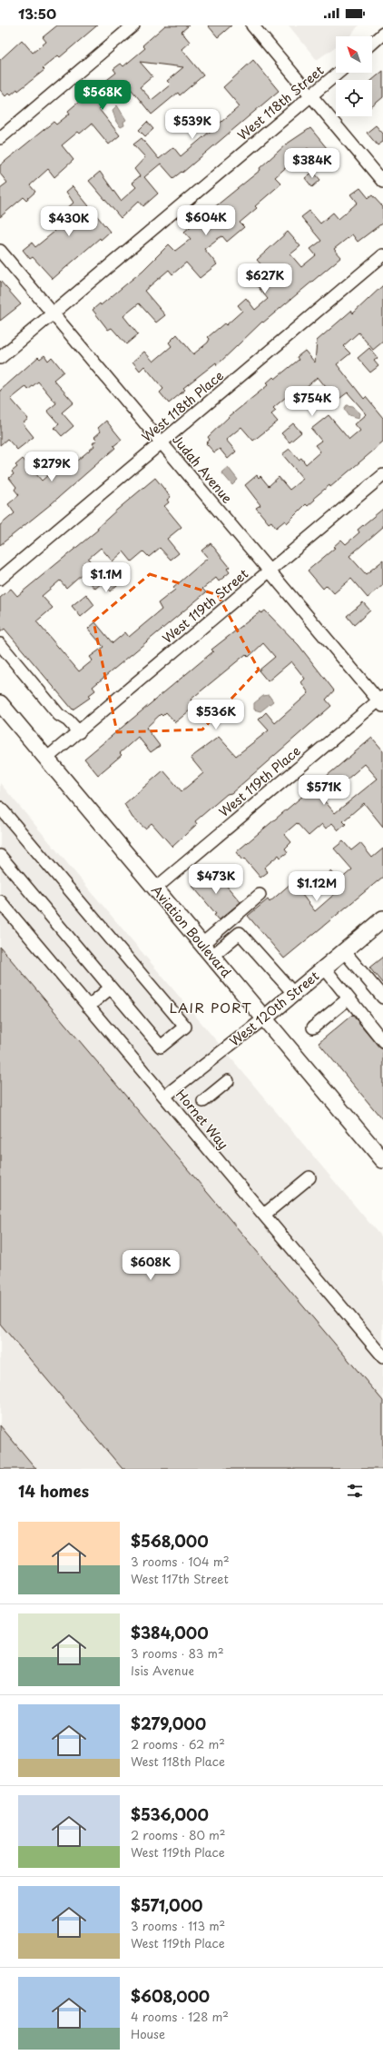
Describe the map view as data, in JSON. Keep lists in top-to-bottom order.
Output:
{
  "streets": {
    "main road": ["Aviation Boulevard", "West 120th Street"],
    "street": [
      "West 118th Street",
      "West 118th Place",
      "Judah Avenue",
      "West 119th Street",
      "West 119th Place",
      "Hornet Way"
    ]
  },
  "crossings": [
    ["West 118th Street", "Judah Avenue"],
    ["West 118th Place", "Judah Avenue"],
    ["Judah Avenue", "West 119th Street"],
    ["Judah Avenue", "West 119th Place"],
    ["West 119th Street", "Aviation Boulevard"],
    ["West 119th Place", "Aviation Boulevard"],
    ["Aviation Boulevard", "West 120th Street"],
    ["West 120th Street", "Hornet Way"]
  ],
  "districts": ["LAIR PORT"],
  "north": "top left",
  "page": {
    "status": "13:50",
    "price": [
      "$568K",
      "$539K",
      "$384K",
      "$604K",
      "$430K",
      "$627K",
      "$754K",
      "$279K",
      "$1.1M",
      "$536K",
      "$571K",
      "$473K",
      "$1.12M",
      "$608K"
    ],
    "heading": "14 homes",
    "list": [
      {
        "name": "$568,000",
        "note": "3 rooms · 104 m² · West 117th Street"
      },
      {
        "name": "$384,000",
        "note": "3 rooms · 83 m² · Isis Avenue"
      },
      {
        "name": "$279,000",
        "note": "2 rooms · 62 m² · West 118th Place"
      },
      {
        "name": "$536,000",
        "note": "2 rooms · 80 m² · West 119th Place"
      },
      {
        "name": "$571,000",
        "note": "3 rooms · 113 m² · West 119th Place"
      },
      {
        "name": "$608,000",
        "note": "4 rooms · 128 m² · House"
      }
    ]
  }
}
